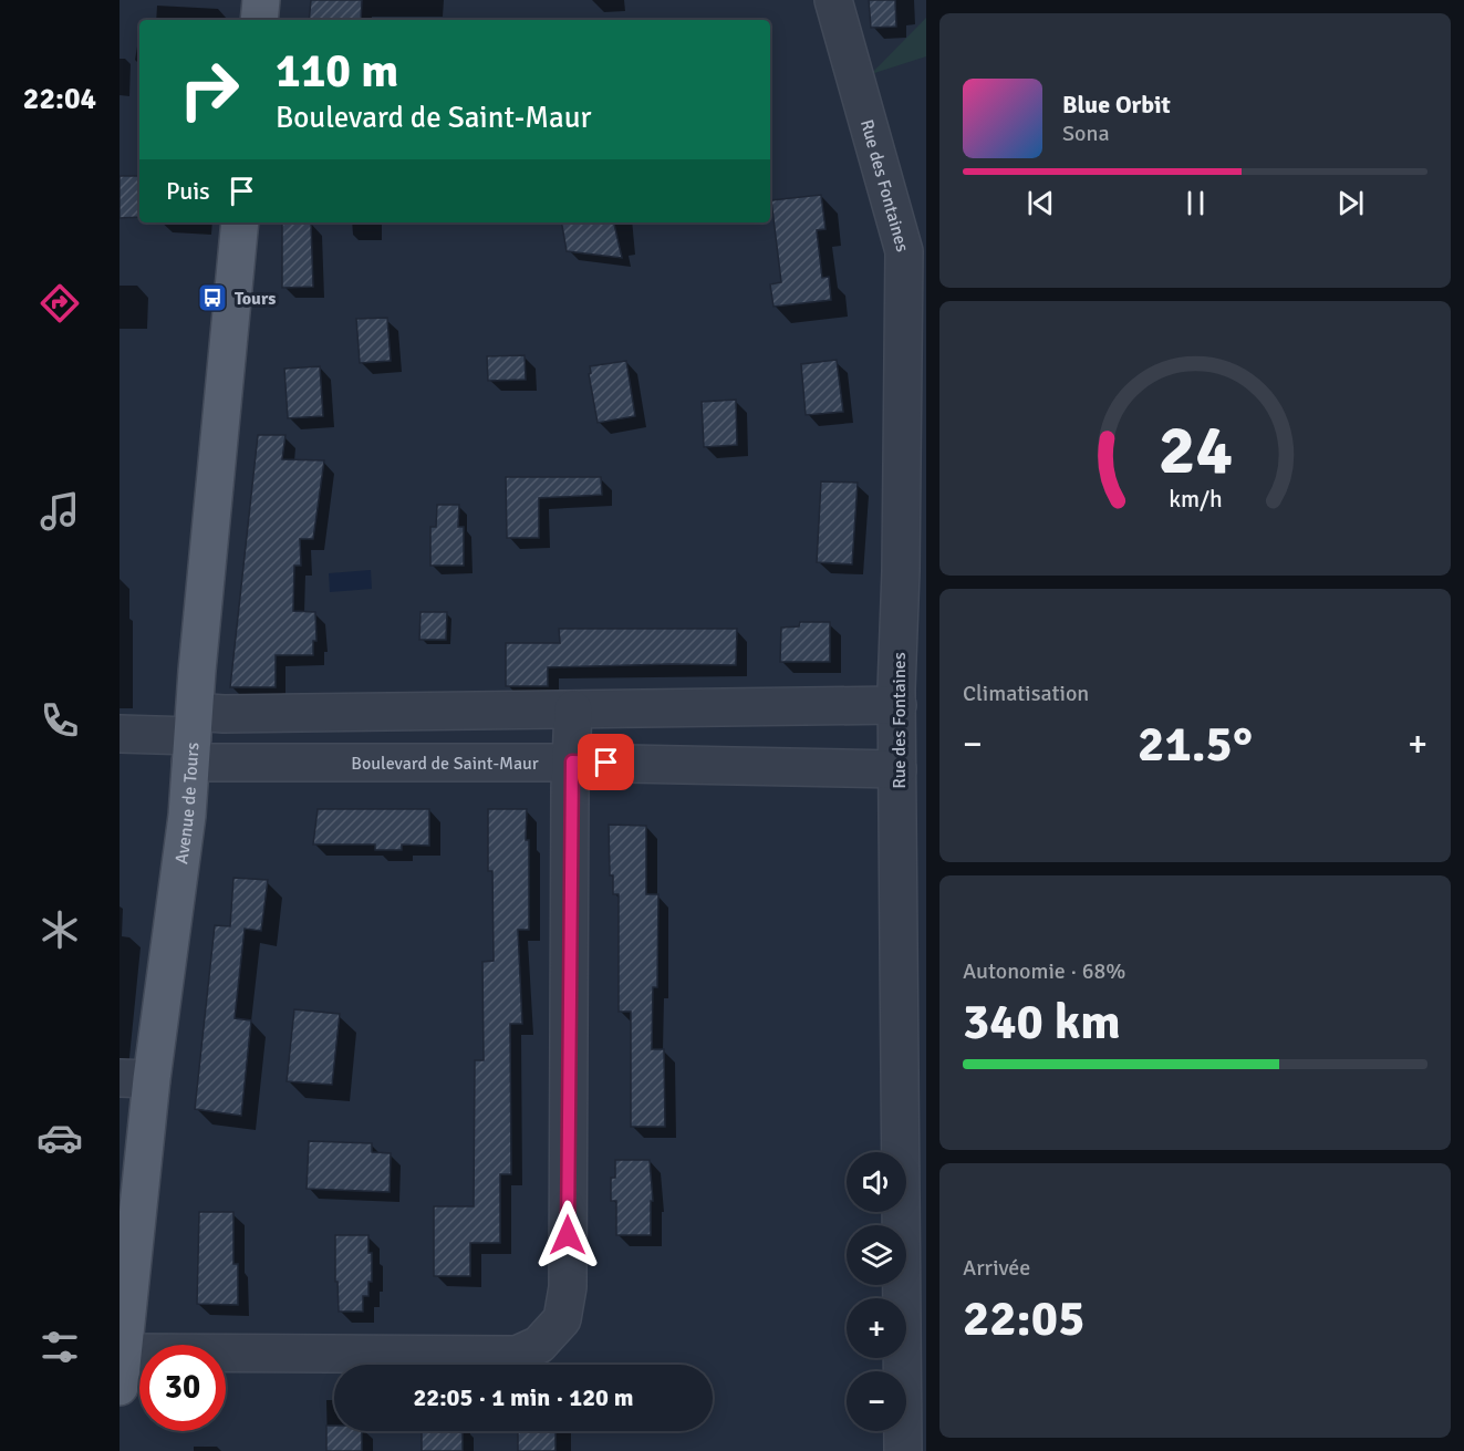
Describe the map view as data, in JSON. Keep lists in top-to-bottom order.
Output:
{
  "streets": {
    "main road": ["Avenue de Tours"],
    "street": ["Rue des Fontaines", "Boulevard de Saint-Maur"]
  },
  "crossings": [
    ["Rue des Fontaines", "Boulevard de Saint-Maur"],
    ["Boulevard de Saint-Maur", "Avenue de Tours"]
  ],
  "places": {
    "bus stop": ["Tours"]
  },
  "page": {
    "tabs": "22:04",
    "turn": ["110 m", "Boulevard de Saint-Maur"],
    "song": ["Blue Orbit", "Sona"],
    "then": "Puis",
    "tile": [
      "Climatisation",
      ["Autonomie · 68%", "340 km"],
      ["Arrivée", "22:05"]
    ],
    "heat": ["−", "21.5°", "+"],
    "map_buttons": ["+", "−"],
    "limit": "30",
    "trip": "22:05 · 1 min · 120 m",
    "gauge": ["24", "km/h"]
  }
}
